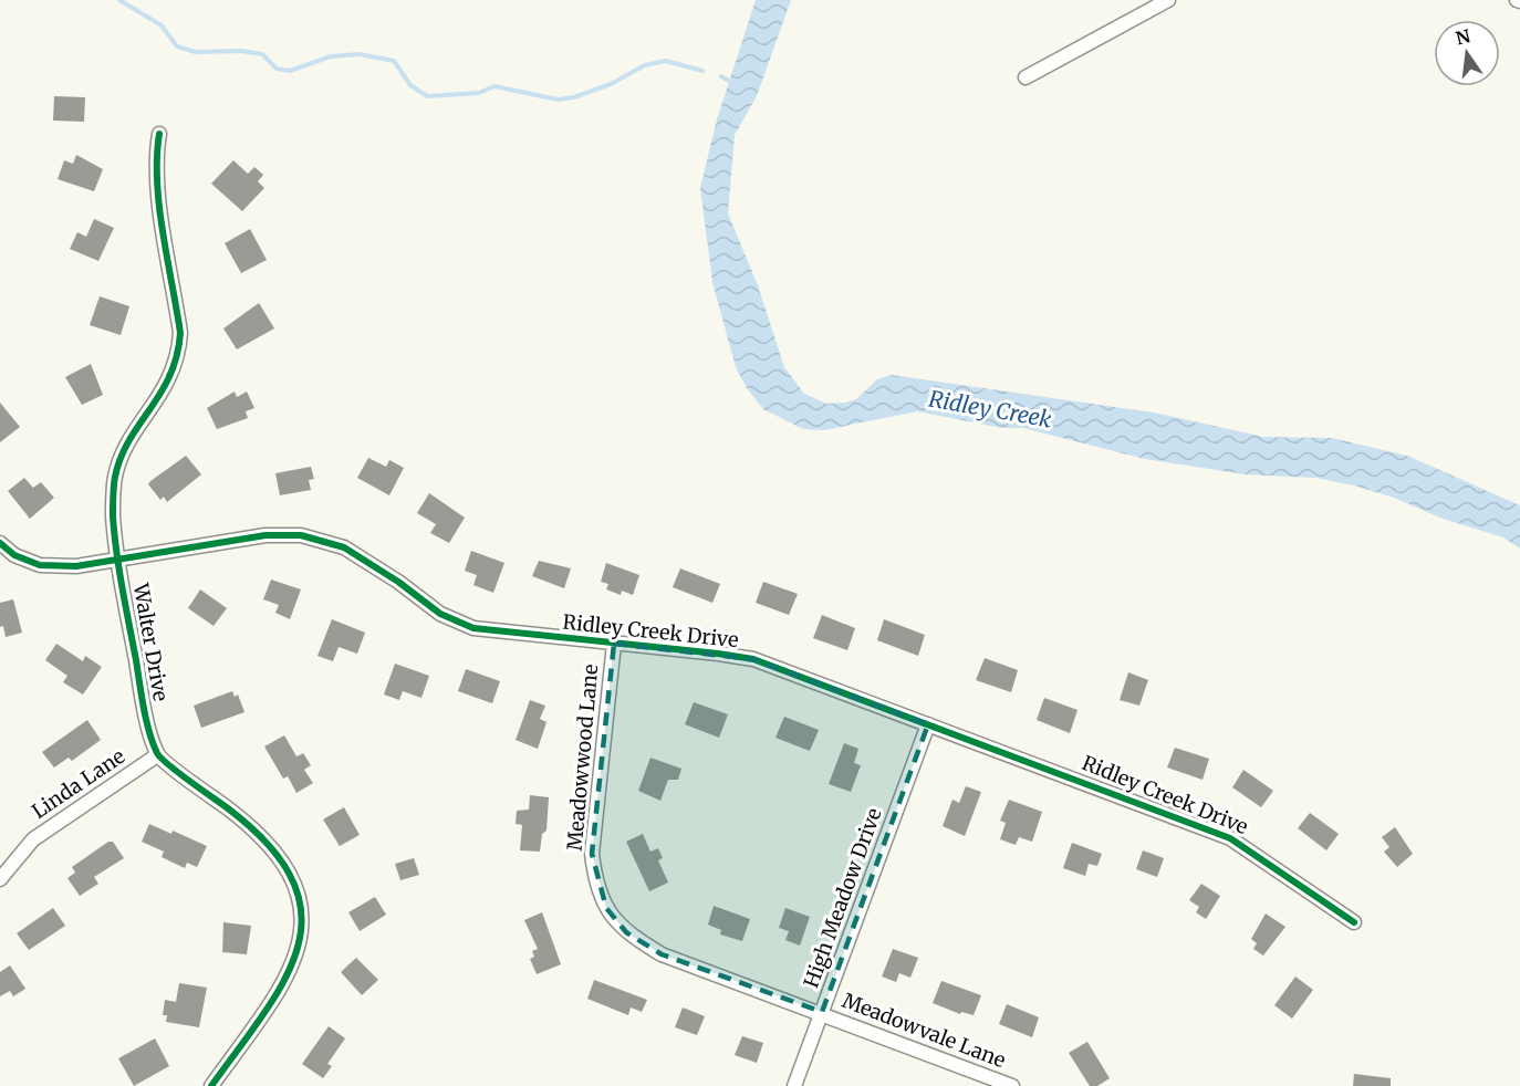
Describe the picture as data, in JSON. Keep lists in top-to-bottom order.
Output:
{
  "streets": {
    "street": [
      "Ridley Creek Drive",
      "Walter Drive",
      "Meadowwood Lane",
      "Linda Lane",
      "High Meadow Drive",
      "Meadowvale Lane"
    ]
  },
  "crossings": [
    ["Ridley Creek Drive", "Walter Drive"],
    ["Ridley Creek Drive", "Meadowwood Lane"],
    ["Ridley Creek Drive", "High Meadow Drive"],
    ["Walter Drive", "Linda Lane"],
    ["Meadowwood Lane", "High Meadow Drive"],
    ["Meadowwood Lane", "Meadowvale Lane"],
    ["High Meadow Drive", "Meadowvale Lane"]
  ],
  "water": ["Ridley Creek"],
  "north": "top"
}
